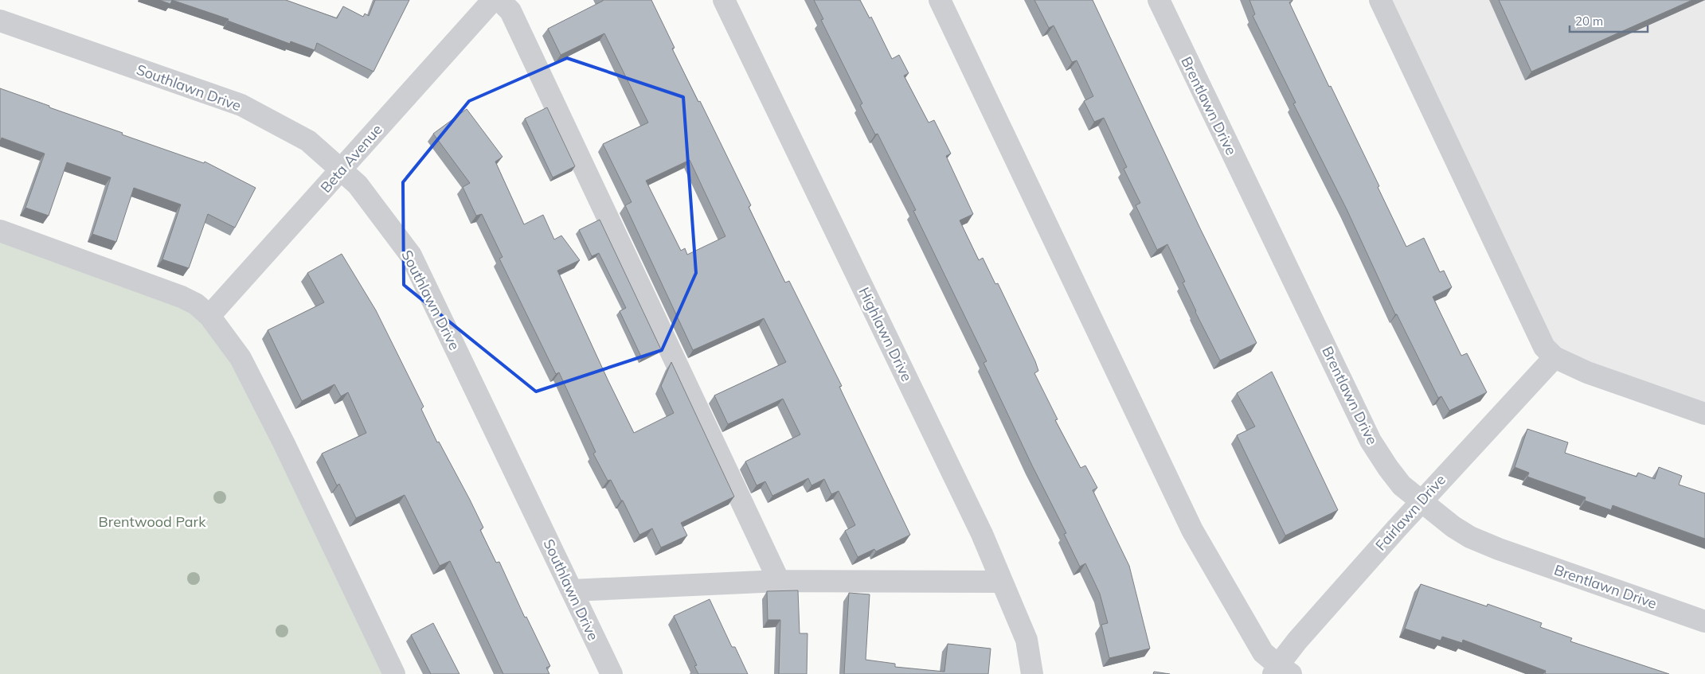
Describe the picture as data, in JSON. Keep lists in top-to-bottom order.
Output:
{
  "streets": {
    "street": [
      "Southlawn Drive",
      "Brentlawn Drive",
      "Beta Avenue",
      "Highlawn Drive",
      "Fairlawn Drive"
    ]
  },
  "crossings": [
    ["Southlawn Drive", "Beta Avenue"],
    ["Brentlawn Drive", "Fairlawn Drive"]
  ],
  "parks": ["Brentwood Park"],
  "scale_bar": "20 m"
}
